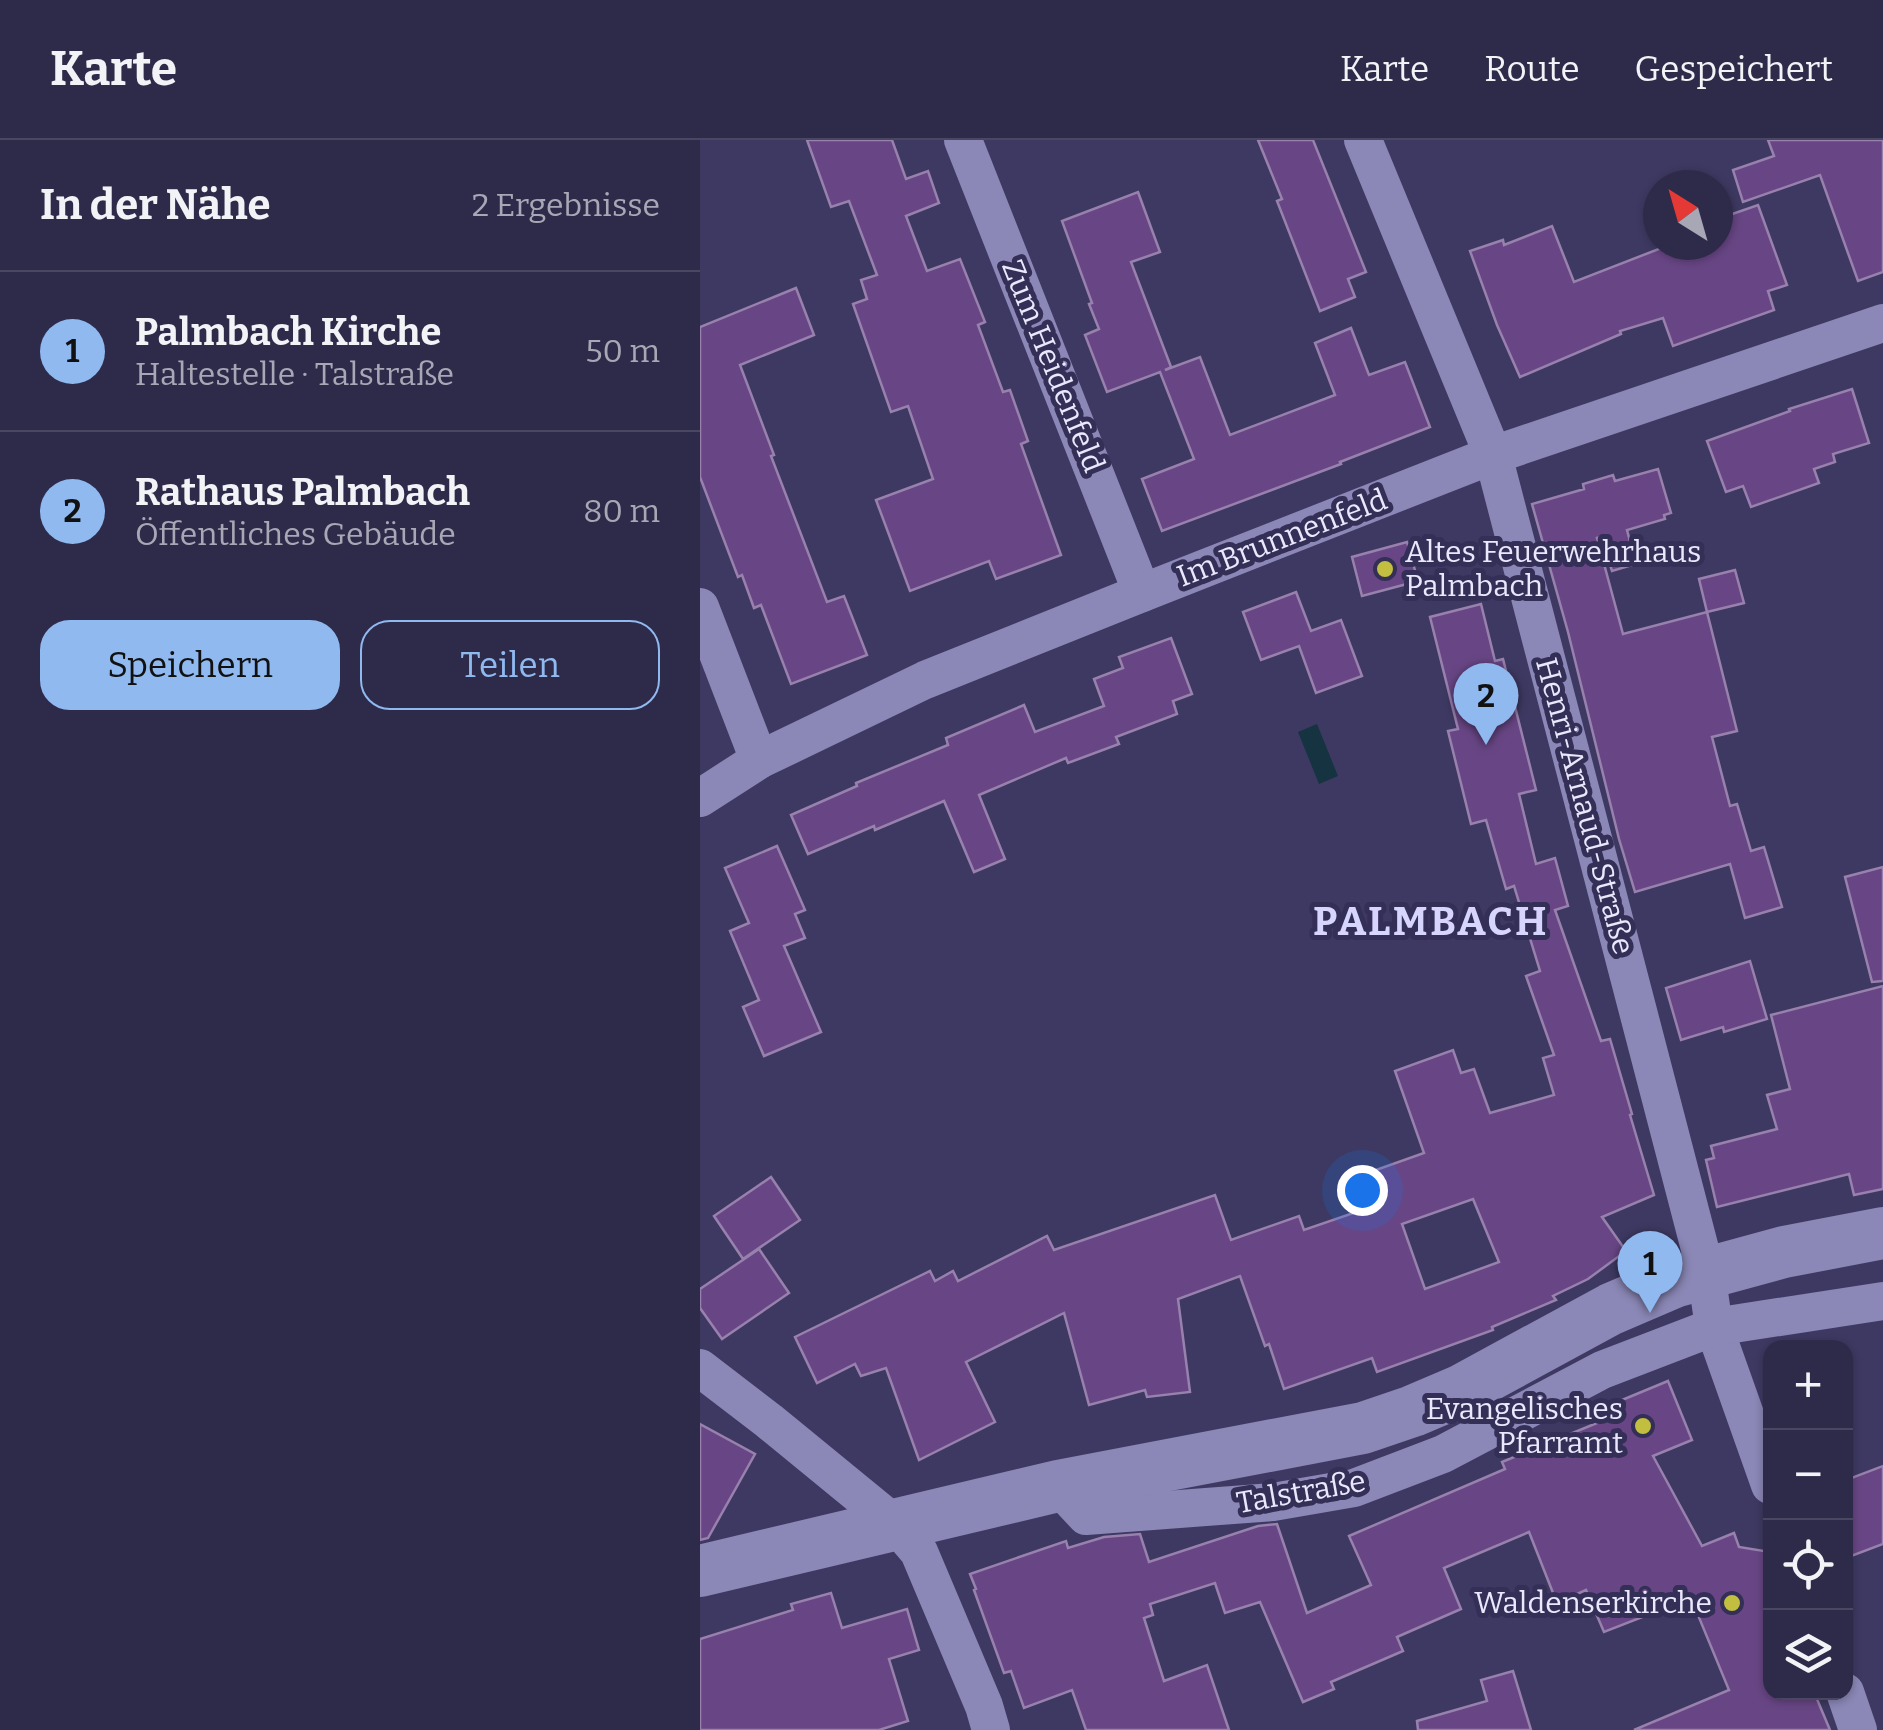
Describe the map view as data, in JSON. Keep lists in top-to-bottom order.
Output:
{
  "streets": {
    "main road": ["Talstraße"],
    "street": ["Zum Heidenfeld", "Im Brunnenfeld", "Henri-Arnaud-Straße"]
  },
  "crossings": [
    ["Zum Heidenfeld", "Im Brunnenfeld"],
    ["Im Brunnenfeld", "Henri-Arnaud-Straße"],
    ["Henri-Arnaud-Straße", "Talstraße"]
  ],
  "districts": ["PALMBACH"],
  "places": ["Altes Feuerwehrhaus Palmbach", "Evangelisches Pfarramt", "Waldenserkirche"],
  "north": "top left",
  "page": {
    "header": "Karte",
    "nav": ["Karte", "Route", "Gespeichert"],
    "heading": ["In der Nähe", "2 Ergebnisse"],
    "list": [
      {
        "mark": "1",
        "name": "Palmbach Kirche",
        "note": "Haltestelle · Talstraße",
        "value": "50 m"
      },
      {
        "mark": "2",
        "name": "Rathaus Palmbach",
        "note": "Öffentliches Gebäude",
        "value": "80 m"
      }
    ],
    "buttons": ["Speichern", "Teilen"],
    "pins": ["2", "1"],
    "map_buttons": ["+", "−"]
  }
}
